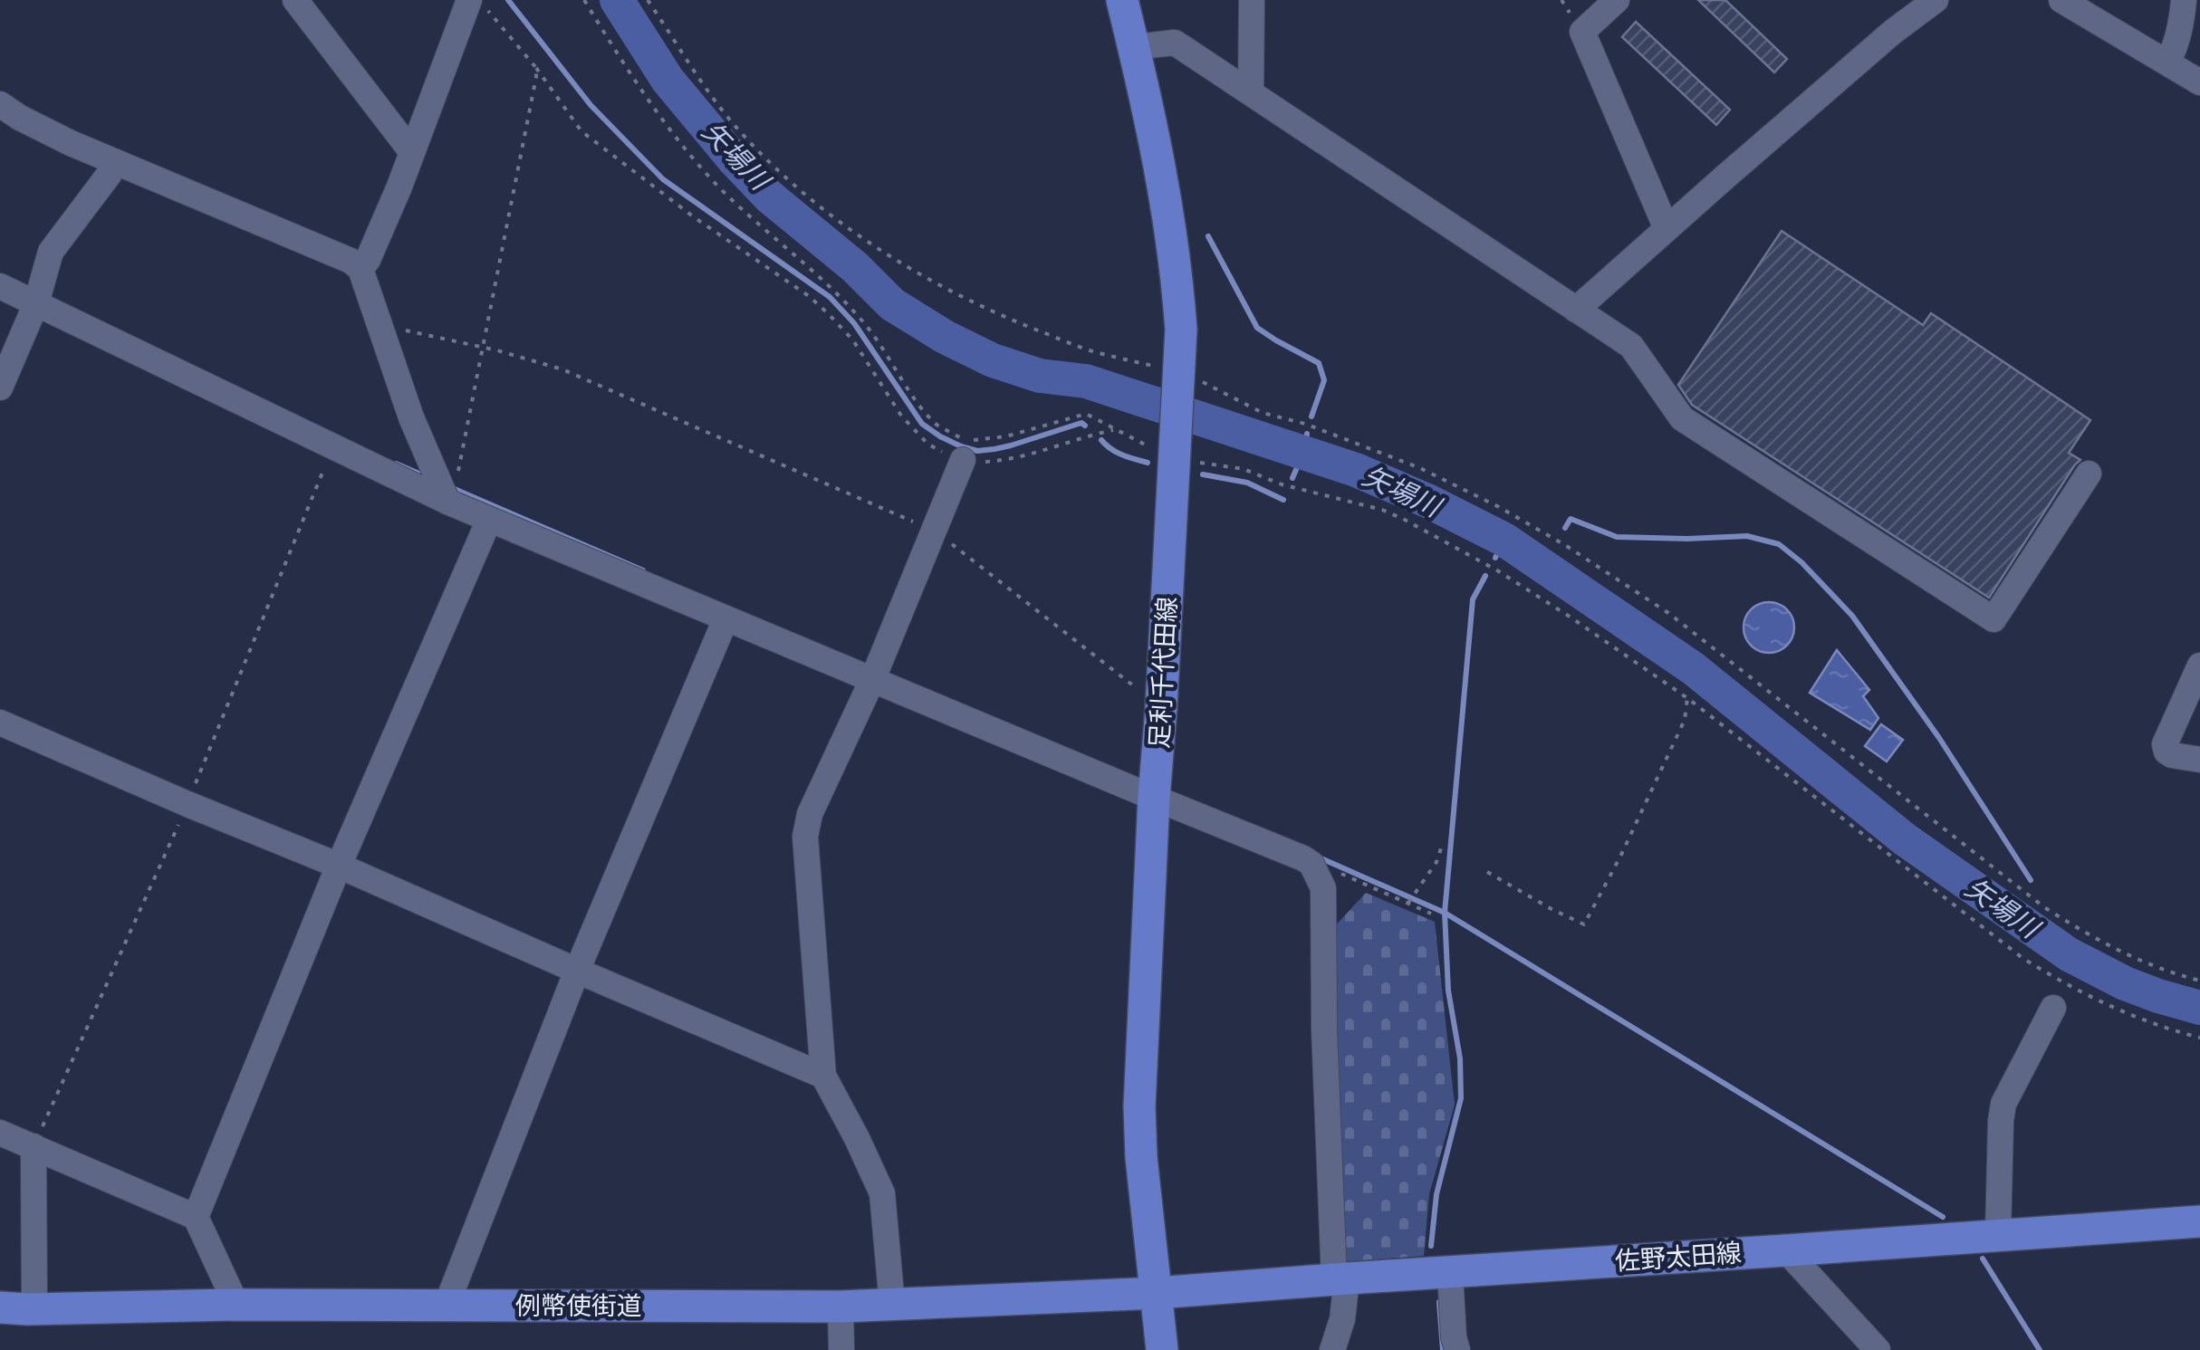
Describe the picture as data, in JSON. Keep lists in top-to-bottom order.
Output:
{
  "streets": {
    "main road": ["足利千代田線", "佐野太田線", "例幣使街道"]
  },
  "crossings": [
    ["足利千代田線", "佐野太田線"],
    ["足利千代田線", "例幣使街道"],
    ["佐野太田線", "例幣使街道"]
  ],
  "water": ["矢場川"]
}
